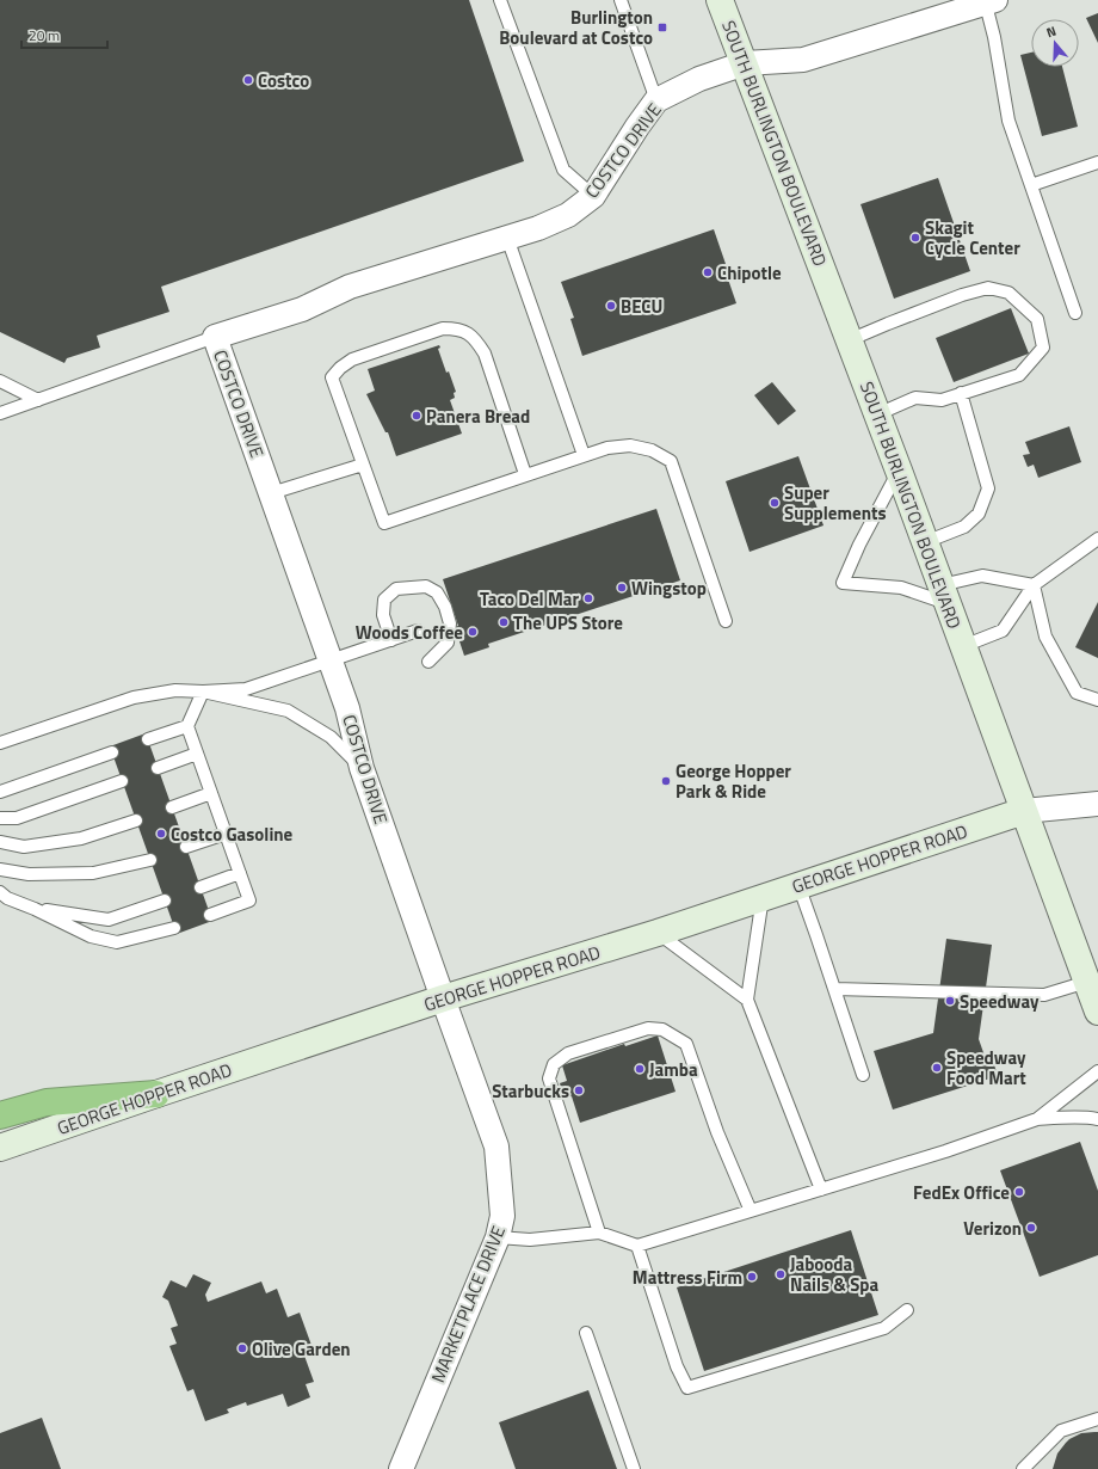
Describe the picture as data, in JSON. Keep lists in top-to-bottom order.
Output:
{
  "streets": {
    "main road": ["SOUTH BURLINGTON BOULEVARD", "GEORGE HOPPER ROAD"],
    "street": ["COSTCO DRIVE", "MARKETPLACE DRIVE"]
  },
  "crossings": [
    ["SOUTH BURLINGTON BOULEVARD", "COSTCO DRIVE"],
    ["SOUTH BURLINGTON BOULEVARD", "GEORGE HOPPER ROAD"],
    ["COSTCO DRIVE", "GEORGE HOPPER ROAD"],
    ["COSTCO DRIVE", "MARKETPLACE DRIVE"],
    ["GEORGE HOPPER ROAD", "MARKETPLACE DRIVE"]
  ],
  "places": {
    "transit": ["Burlington Boulevard at Costco"],
    "other": [
      "Costco",
      "Skagit Cycle Center",
      "Chipotle",
      "BECU",
      "Panera Bread",
      "Super Supplements",
      "Wingstop",
      "Taco Del Mar",
      "The UPS Store",
      "Woods Coffee",
      "George Hopper Park & Ride",
      "Costco Gasoline",
      "Speedway",
      "Speedway Food Mart",
      "Jamba",
      "Starbucks",
      "FedEx Office",
      "Verizon",
      "Jabooda Nails & Spa",
      "Mattress Firm",
      "Olive Garden"
    ]
  },
  "scale_bar": "20 m",
  "north": "top"
}
